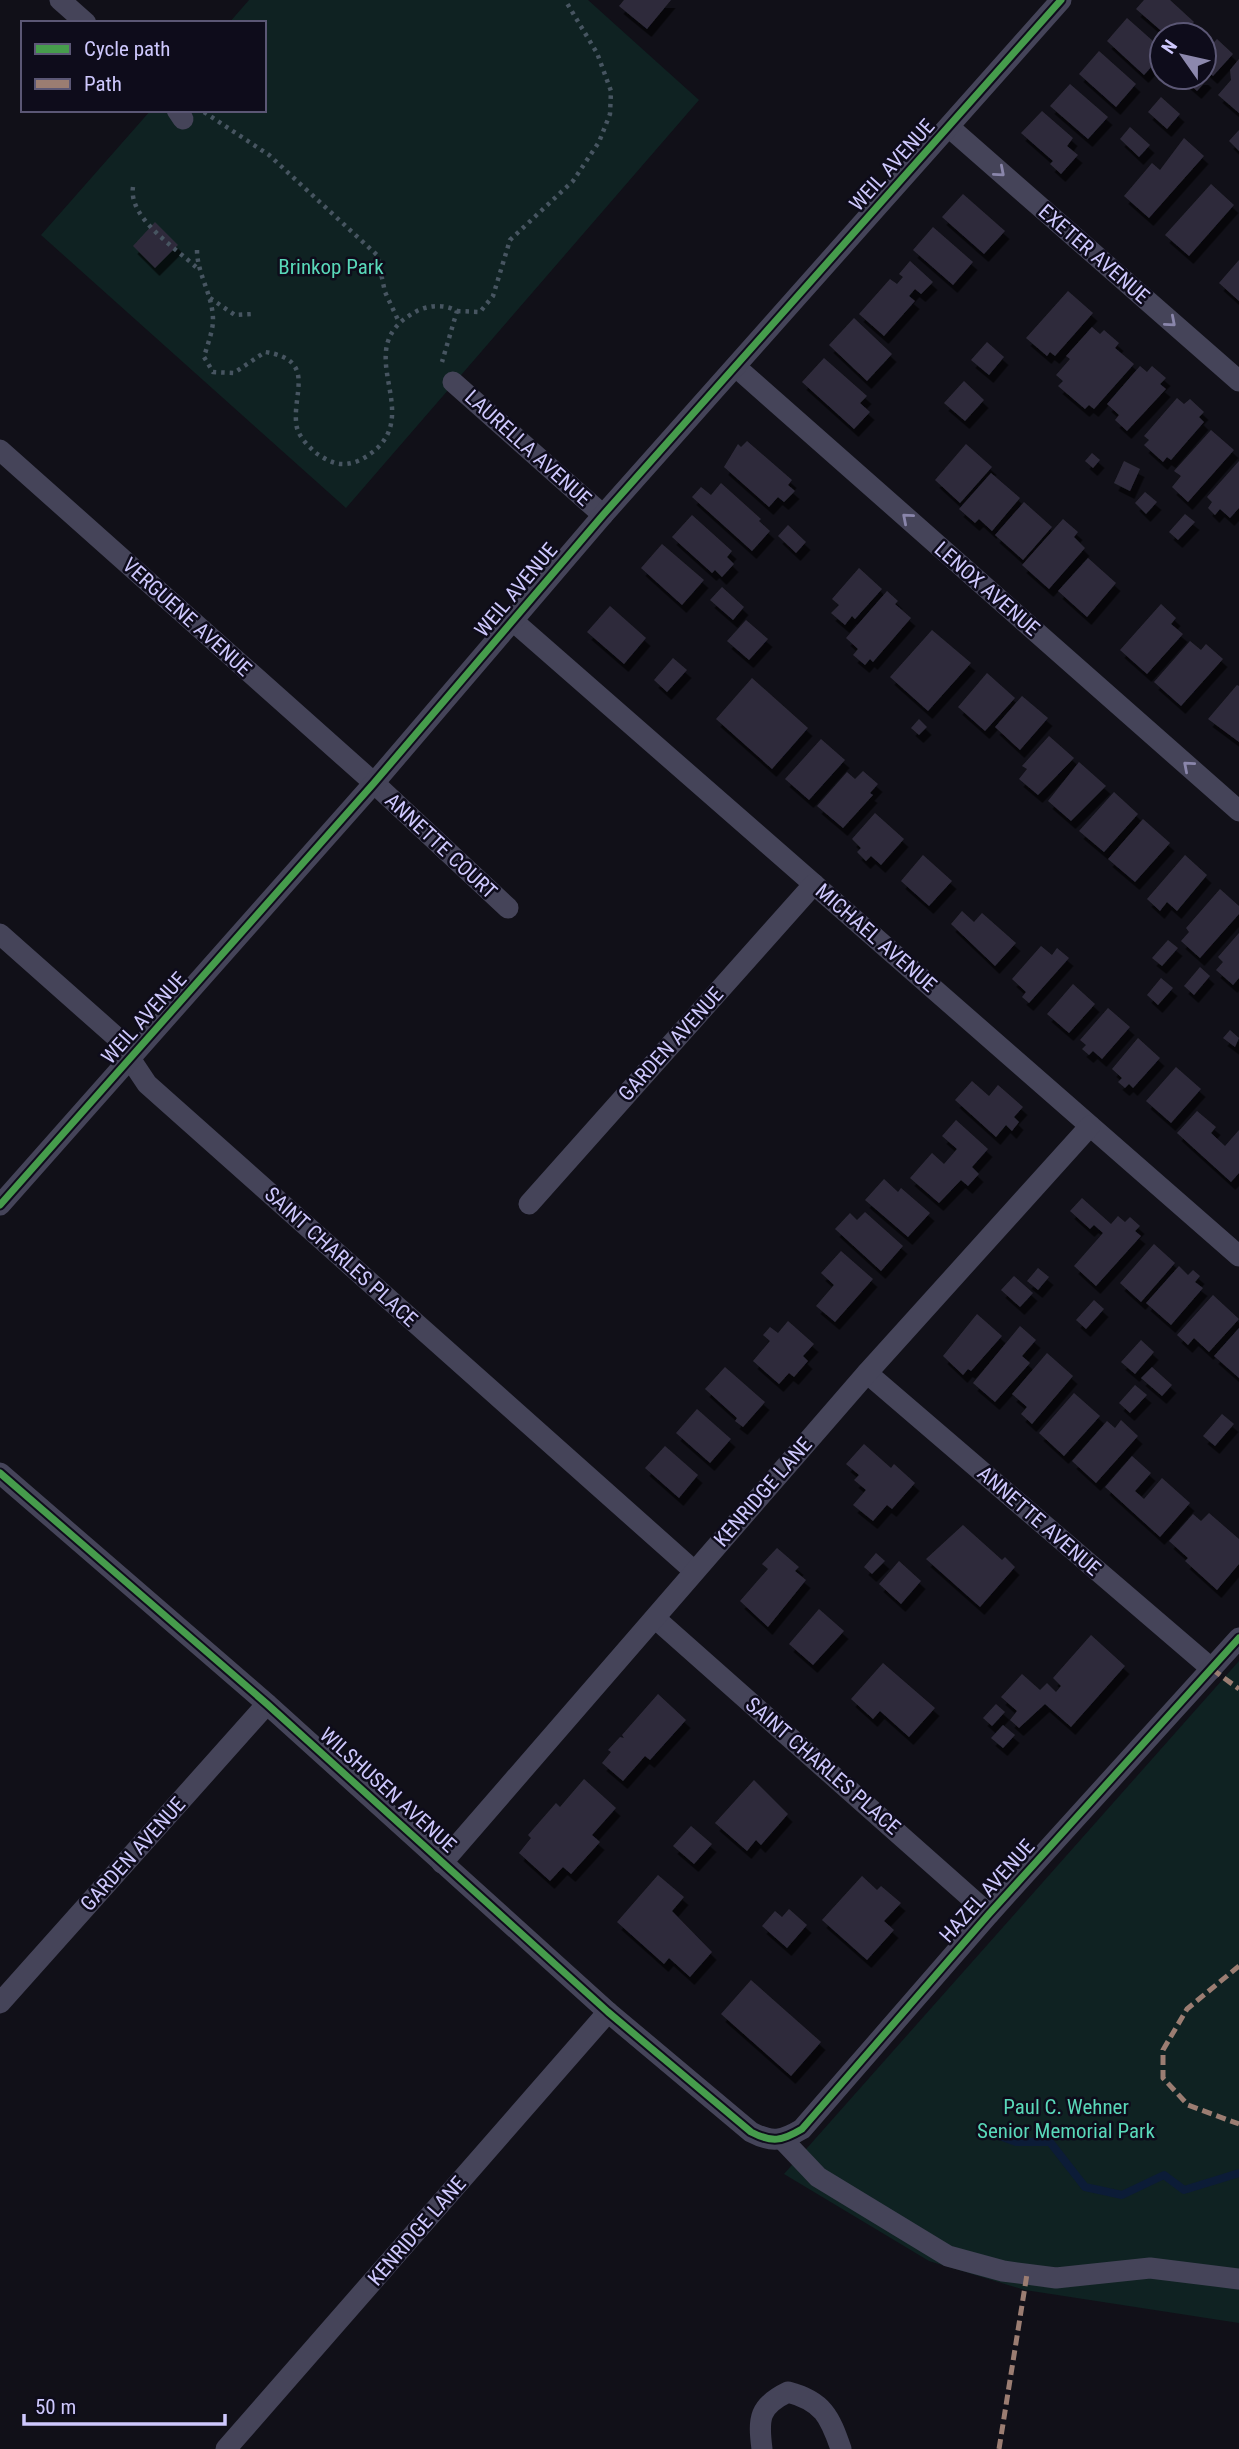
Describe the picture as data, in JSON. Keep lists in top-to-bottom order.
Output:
{
  "streets": {
    "street": [
      "WEIL AVENUE",
      "EXETER AVENUE",
      "LAURELLA AVENUE",
      "LENOX AVENUE",
      "VERGUENE AVENUE",
      "ANNETTE COURT",
      "MICHAEL AVENUE",
      "GARDEN AVENUE",
      "SAINT CHARLES PLACE",
      "KENRIDGE LANE",
      "ANNETTE AVENUE",
      "WILSHUSEN AVENUE",
      "HAZEL AVENUE"
    ]
  },
  "crossings": [
    ["WEIL AVENUE", "EXETER AVENUE"],
    ["WEIL AVENUE", "LAURELLA AVENUE"],
    ["WEIL AVENUE", "LENOX AVENUE"],
    ["WEIL AVENUE", "VERGUENE AVENUE"],
    ["WEIL AVENUE", "ANNETTE COURT"],
    ["WEIL AVENUE", "MICHAEL AVENUE"],
    ["WEIL AVENUE", "SAINT CHARLES PLACE"],
    ["VERGUENE AVENUE", "ANNETTE COURT"],
    ["MICHAEL AVENUE", "GARDEN AVENUE"],
    ["MICHAEL AVENUE", "KENRIDGE LANE"],
    ["GARDEN AVENUE", "WILSHUSEN AVENUE"],
    ["SAINT CHARLES PLACE", "KENRIDGE LANE"],
    ["SAINT CHARLES PLACE", "HAZEL AVENUE"],
    ["KENRIDGE LANE", "ANNETTE AVENUE"],
    ["KENRIDGE LANE", "WILSHUSEN AVENUE"],
    ["ANNETTE AVENUE", "HAZEL AVENUE"],
    ["WILSHUSEN AVENUE", "HAZEL AVENUE"]
  ],
  "one_way": ["EXETER AVENUE", "LENOX AVENUE"],
  "parks": ["Brinkop Park", "Paul C. Wehner Senior Memorial Park"],
  "legend": ["Cycle path", "Path"],
  "scale_bar": "50 m",
  "north": "top left"
}
